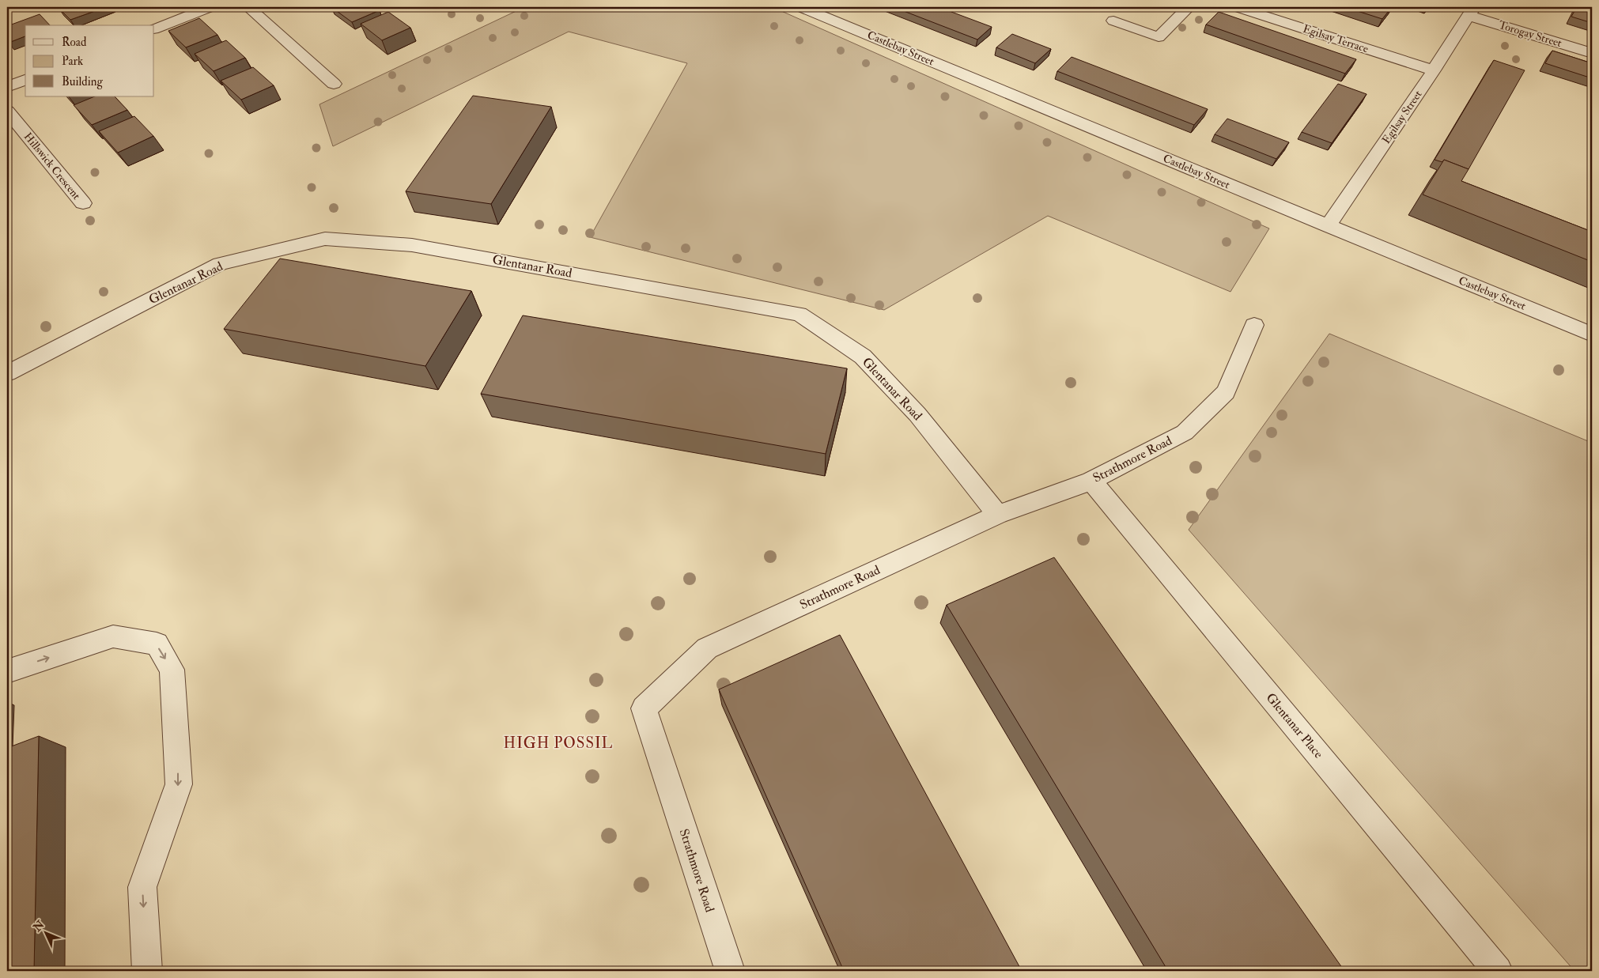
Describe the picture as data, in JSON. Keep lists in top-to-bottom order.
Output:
{
  "streets": {
    "street": [
      "Torogay Street",
      "Egilsay Terrace",
      "Castlebay Street",
      "Egilsay Street",
      "Hillswick Crescent",
      "Glentanar Road",
      "Strathmore Road",
      "Glentanar Place"
    ]
  },
  "crossings": [
    ["Torogay Street", "Egilsay Street"],
    ["Egilsay Terrace", "Egilsay Street"],
    ["Castlebay Street", "Egilsay Street"],
    ["Glentanar Road", "Strathmore Road"],
    ["Strathmore Road", "Glentanar Place"]
  ],
  "districts": ["HIGH POSSIL"],
  "legend": ["Road", "Park", "Building"],
  "north": "top left"
}
